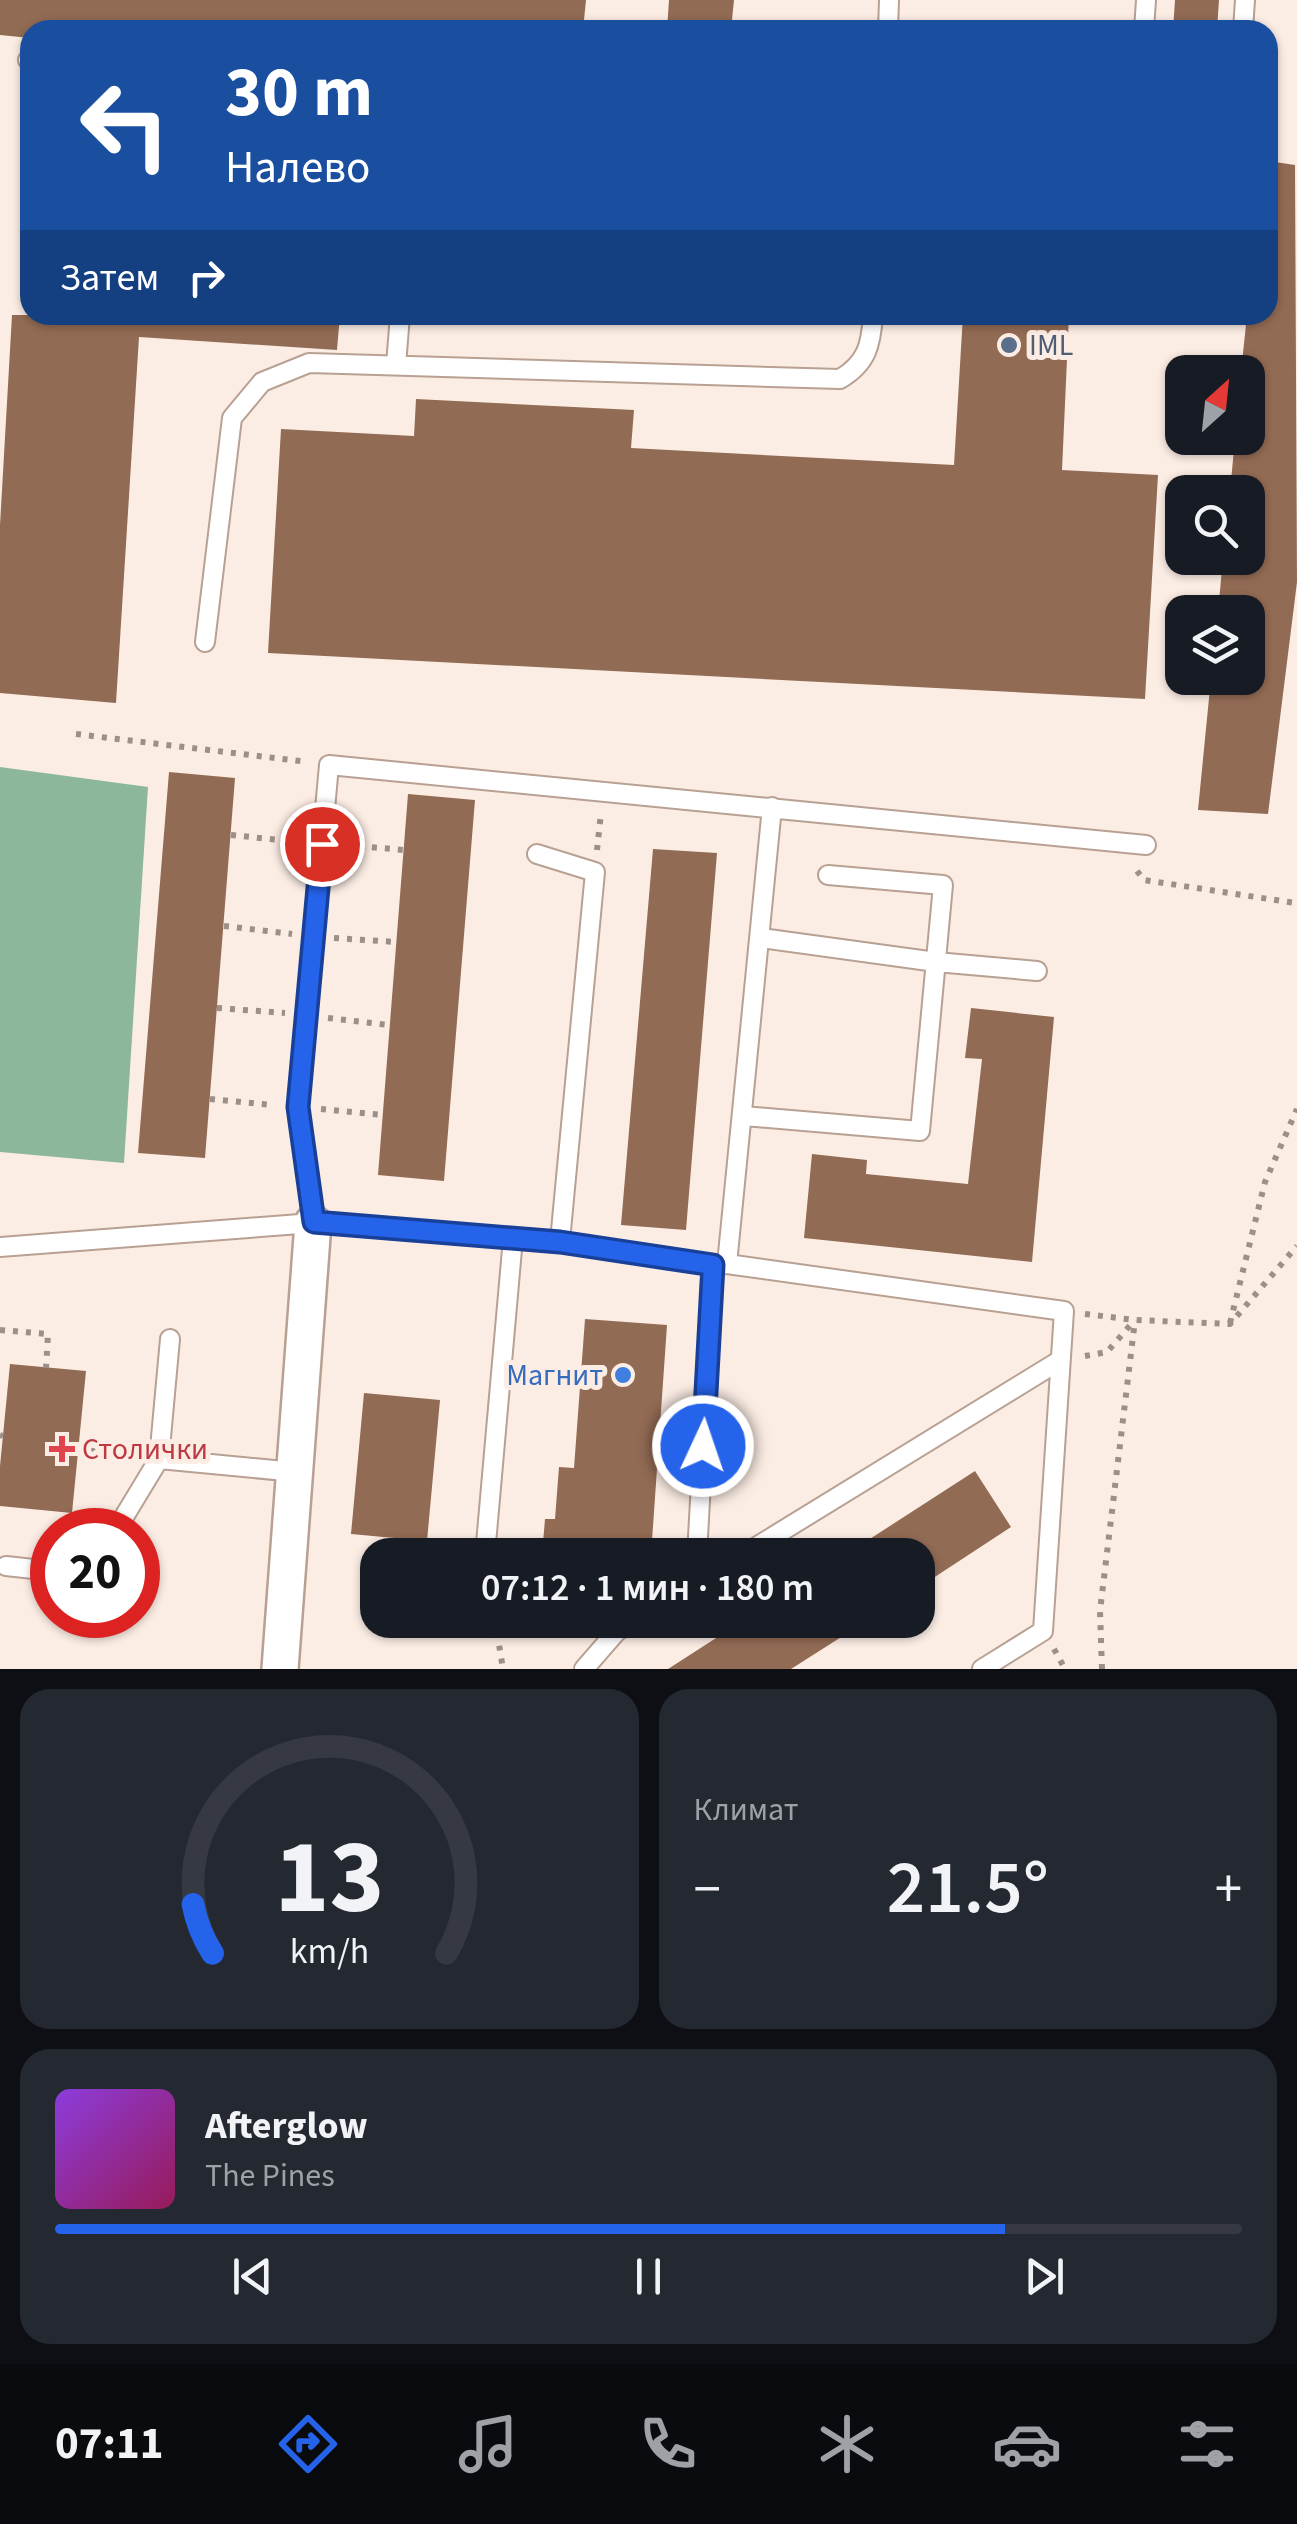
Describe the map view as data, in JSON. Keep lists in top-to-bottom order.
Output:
{
  "places": {
    "other": ["IML", "Магнит"],
    "health": ["Столички"]
  },
  "north": "top right",
  "page": {
    "turn": ["30 m", "Налево"],
    "then": "Затем",
    "limit": "20",
    "trip": "07:12 · 1 мин · 180 m",
    "tile": "Климат",
    "heat": ["−", "21.5°", "+"],
    "song": ["Afterglow", "The Pines"],
    "tabs": "07:11",
    "gauge": ["13", "km/h"]
  }
}
